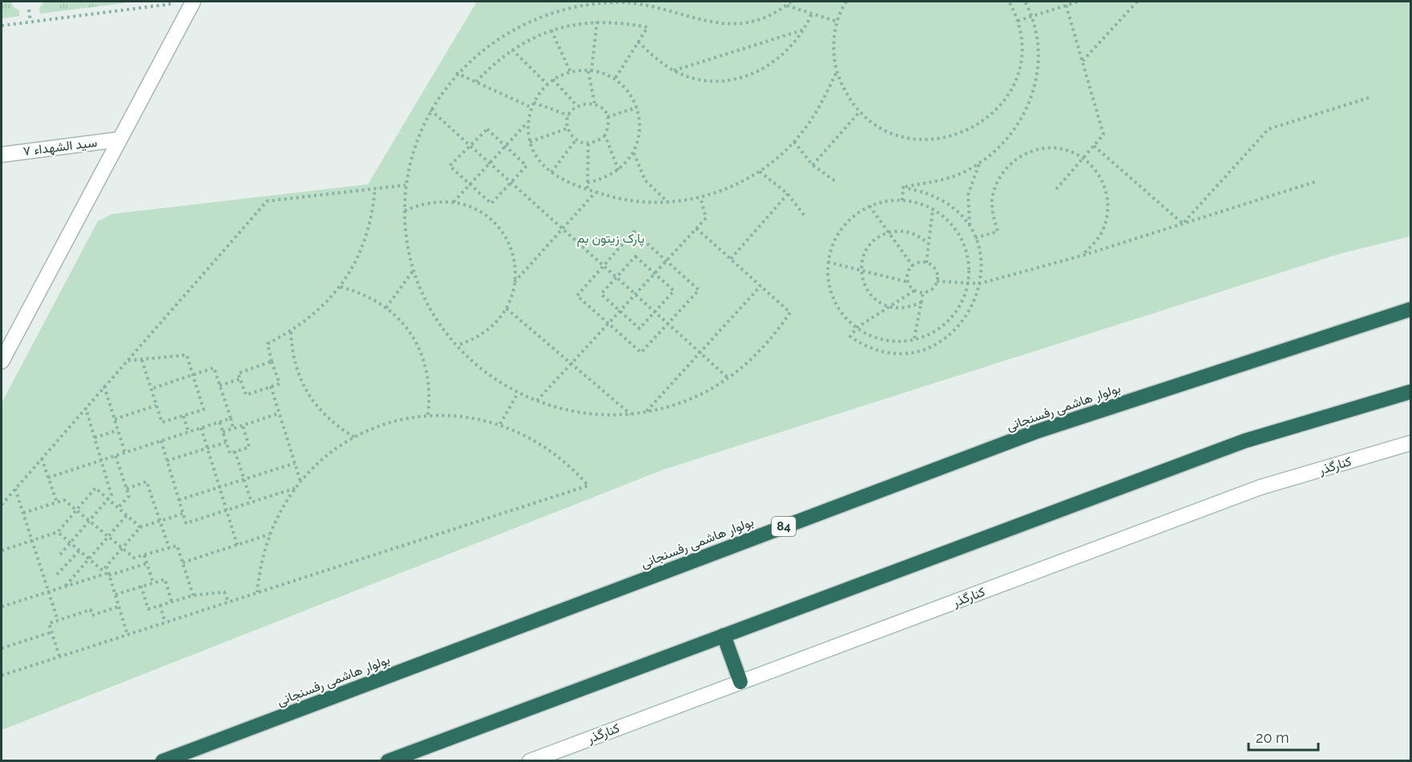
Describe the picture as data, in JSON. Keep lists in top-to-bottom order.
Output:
{
  "streets": {
    "highway": ["بولوار هاشمی رفسنجانی", "84"],
    "street": ["سید الشهداء ۷", "کنارگذر"]
  },
  "parks": ["پارک زیتون بم"],
  "scale_bar": "20 m"
}
